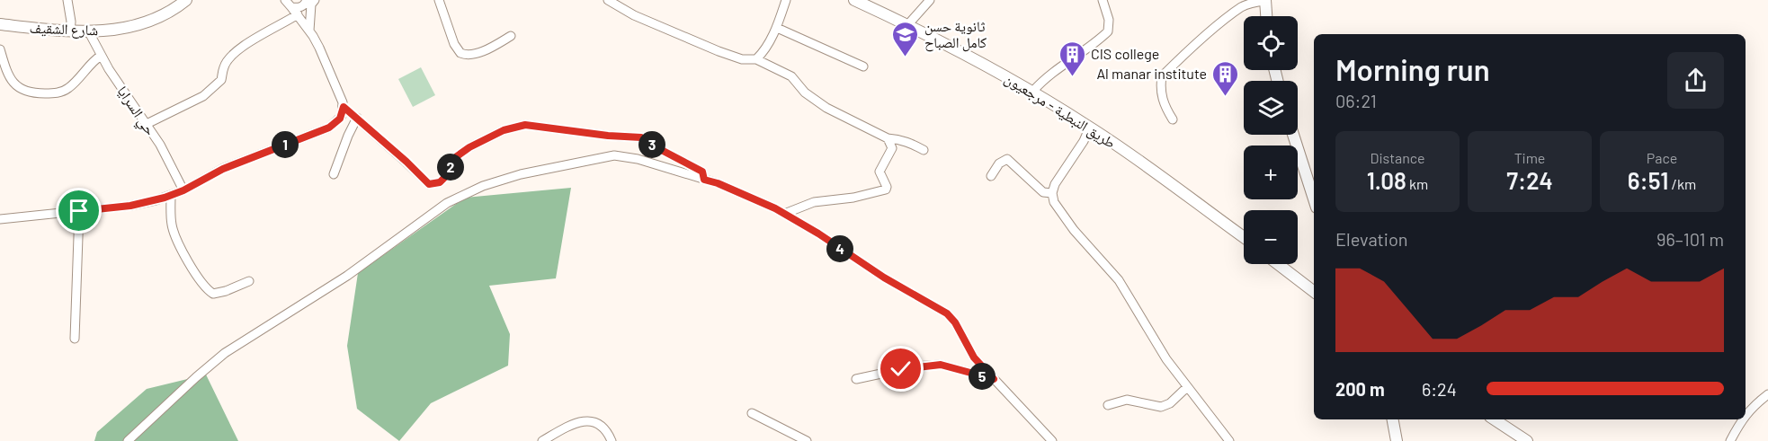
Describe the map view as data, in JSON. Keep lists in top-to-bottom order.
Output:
{
  "streets": {
    "main road": ["شارع الشقيف", "طريق النبطية - مرجعيون"],
    "street": ["حي السرايا"]
  },
  "crossings": [
    ["شارع الشقيف", "حي السرايا"]
  ],
  "places": {
    "school or university": ["ثانوية حسن كامل الصباح"],
    "building": ["CIS college", "Al manar institute"]
  },
  "page": {
    "map_buttons": ["+", "−"],
    "heading": ["Morning run", "06:21"],
    "stats": [
      ["Distance", "1.08 km"],
      ["Time", "7:24"],
      ["Pace", "6:51 /km"]
    ],
    "pins": [
      "1",
      "3",
      "2",
      "4",
      "5"
    ],
    "chart": ["Elevation", "96–101 m"],
    "list": [
      {
        "name": "200 m",
        "note": "6:24"
      }
    ]
  }
}
